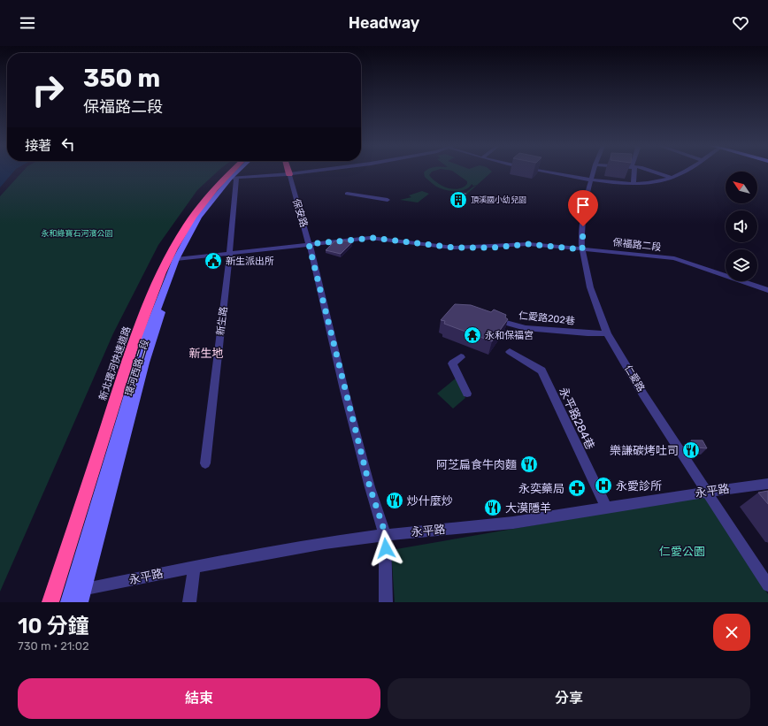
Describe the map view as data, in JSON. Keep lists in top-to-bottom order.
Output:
{
  "streets": {
    "highway": ["新北環河快速道路"],
    "main road": ["環河西路二段"],
    "street": [
      "保安路",
      "保福路二段",
      "仁愛路202巷",
      "新生路",
      "仁愛路",
      "永平路284巷",
      "永平路"
    ]
  },
  "crossings": [
    ["保安路", "保福路二段"],
    ["保安路", "永平路"],
    ["保福路二段", "新生路"],
    ["保福路二段", "環河西路二段"],
    ["保福路二段", "仁愛路"],
    ["仁愛路202巷", "仁愛路"],
    ["新生路", "環河西路二段"],
    ["環河西路二段", "永平路"],
    ["仁愛路", "永平路"],
    ["永平路284巷", "永平路"]
  ],
  "districts": ["新生地"],
  "parks": ["永和綠寶石河濱公園", "仁愛公園"],
  "places": {
    "building": ["頂溪國小幼兒園"],
    "public building": ["新生派出所"],
    "temple": ["永和保福宮"],
    "restaurant": [
      "樂謙碳烤吐司",
      "阿芝扁食牛肉麵",
      "炒什麼炒",
      "大漠隱羊"
    ],
    "hospital": ["永愛診所"],
    "pharmacy": ["永奕藥局"]
  },
  "north": "top left",
  "page": {
    "header": "Headway",
    "turn": ["350 m", "保福路二段"],
    "then": "接著",
    "heading": ["10 分鐘", "730 m · 21:02"],
    "buttons": ["結束", "分享"]
  }
}
